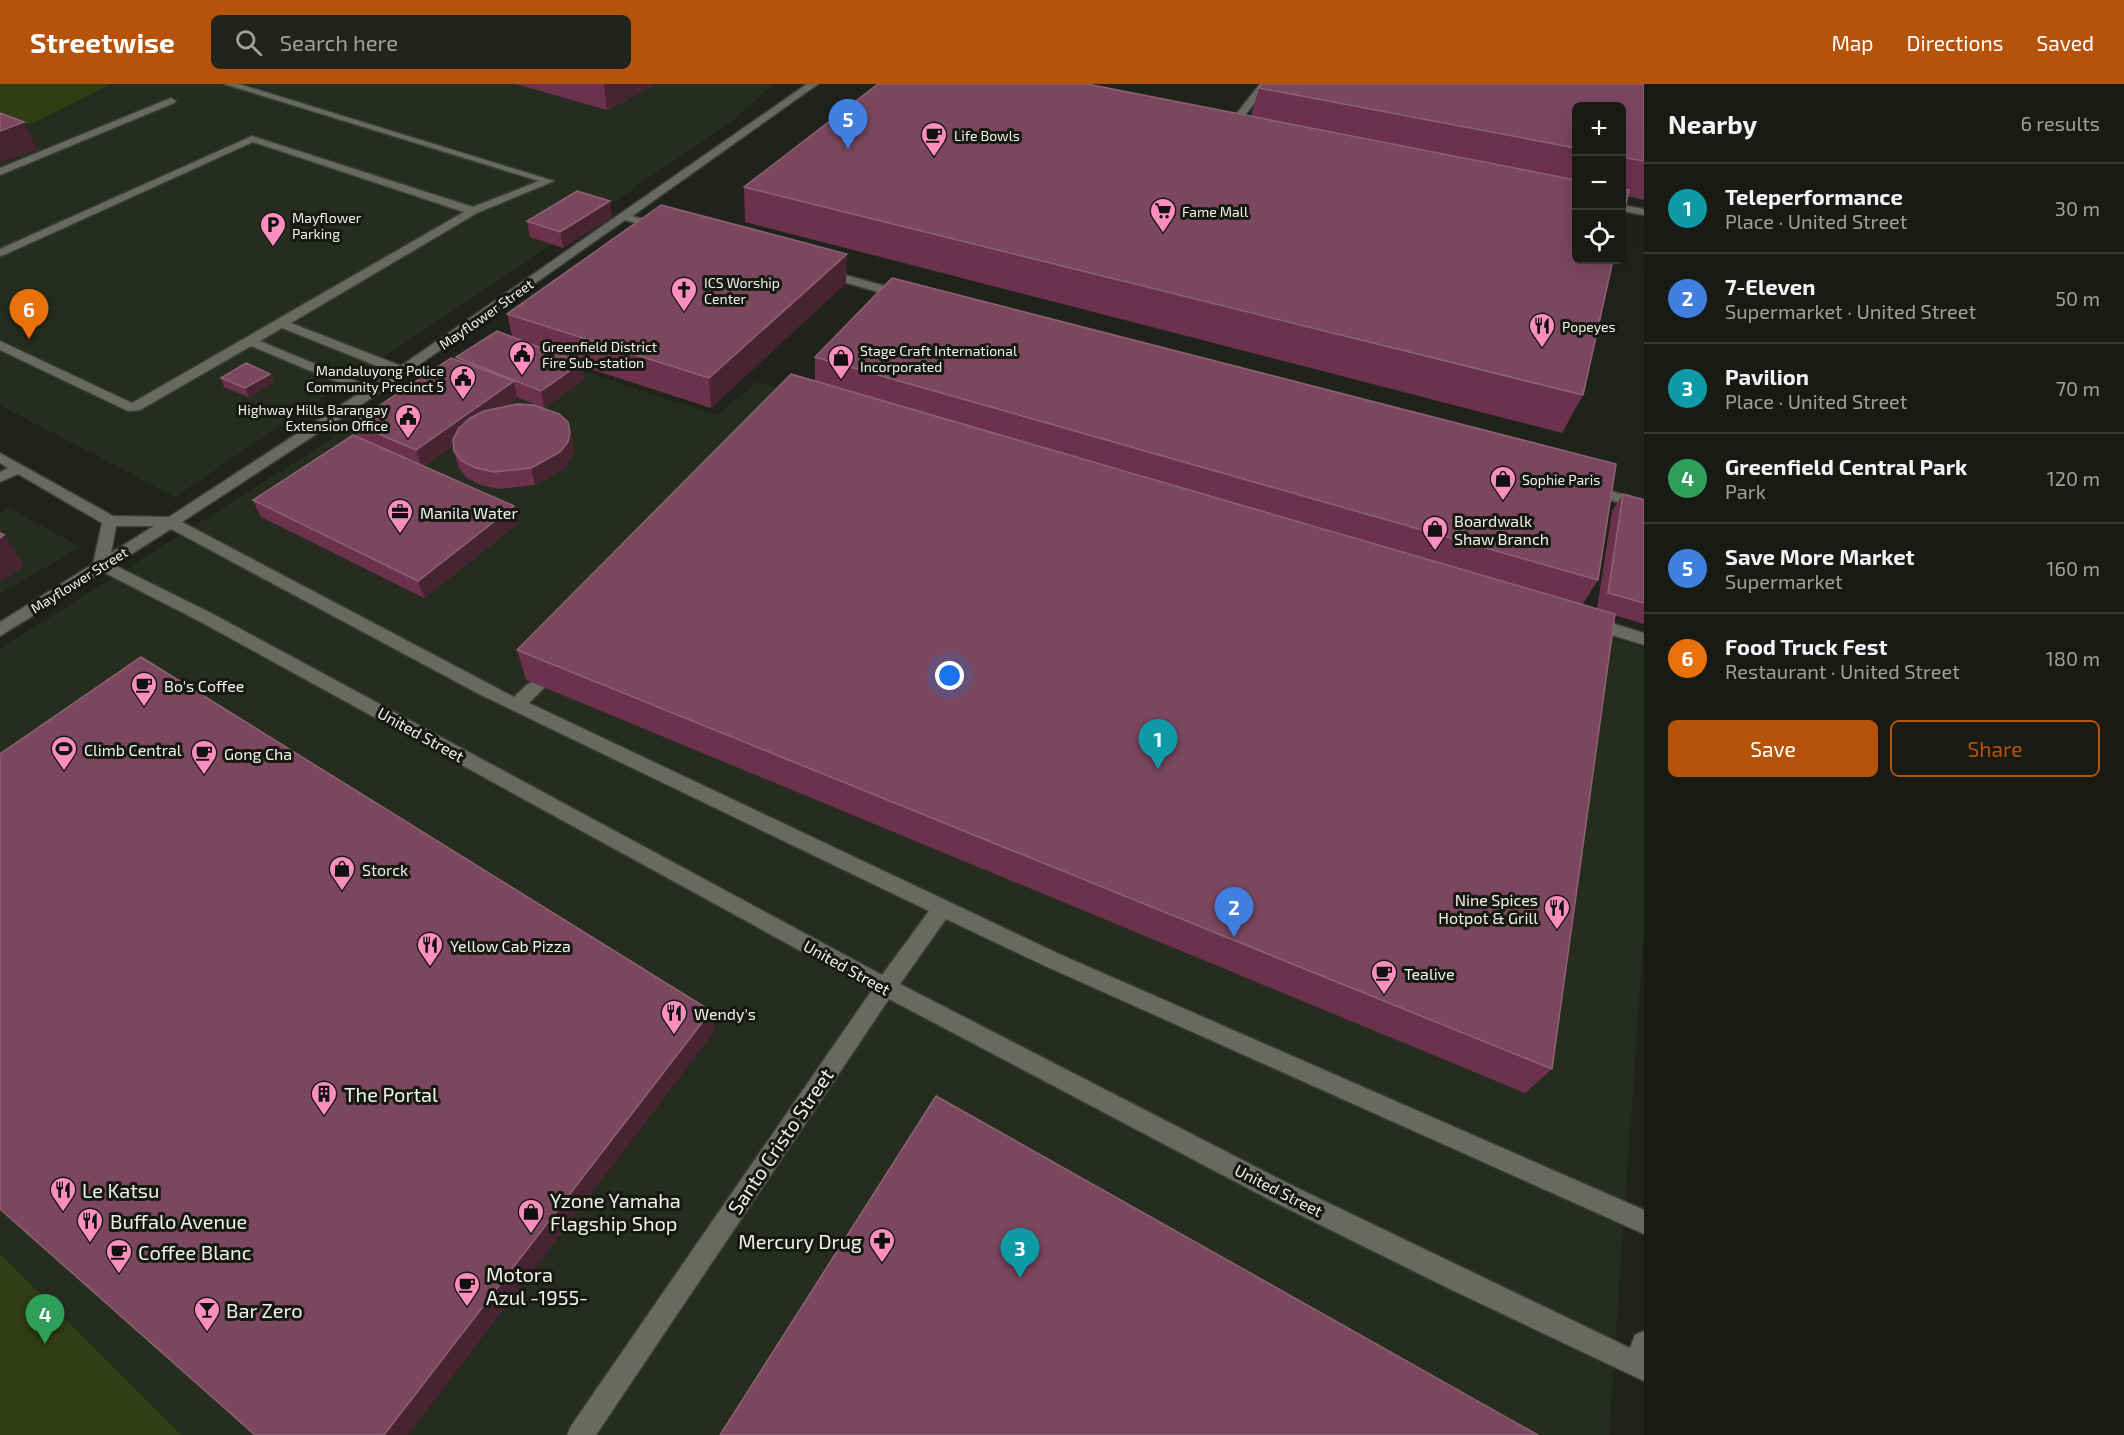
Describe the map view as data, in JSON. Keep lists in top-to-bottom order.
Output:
{
  "streets": {
    "street": ["Mayflower Street", "United Street", "Santo Cristo Street"]
  },
  "crossings": [
    ["Mayflower Street", "United Street"],
    ["United Street", "Santo Cristo Street"]
  ],
  "places": {
    "cafe": [
      "Life Bowls",
      "Bo's Coffee",
      "Gong Cha",
      "Tealive",
      "Coffee Blanc",
      "Motora Azul -1955-"
    ],
    "supermarket": ["Fame Mall"],
    "parking": ["Mayflower Parking"],
    "church": ["ICS Worship Center"],
    "restaurant": [
      "Popeyes",
      "Nine Spices Hotpot & Grill",
      "Yellow Cab Pizza",
      "Wendy's",
      "Le Katsu",
      "Buffalo Avenue"
    ],
    "public building": ["Greenfield District Fire Sub-station", "Mandaluyong Police Community Precinct 5", "Highway Hills Barangay Extension Office"],
    "shop": [
      "Stage Craft International Incorporated",
      "Sophie Paris",
      "Boardwalk Shaw Branch",
      "Storck",
      "Yzone Yamaha Flagship Shop"
    ],
    "office": ["Manila Water"],
    "sports": ["Climb Central"],
    "building": ["The Portal"],
    "pharmacy": ["Mercury Drug"],
    "bar": ["Bar Zero"]
  },
  "page": {
    "header": "Streetwise",
    "search": "Search here",
    "nav": ["Map", "Directions", "Saved"],
    "heading": ["Nearby", "6 results"],
    "pins": [
      "5",
      "6",
      "1",
      "2",
      "3",
      "4"
    ],
    "map_buttons": ["+", "−"],
    "list": [
      {
        "mark": "1",
        "name": "Teleperformance",
        "note": "Place · United Street",
        "value": "30 m"
      },
      {
        "mark": "2",
        "name": "7-Eleven",
        "note": "Supermarket · United Street",
        "value": "50 m"
      },
      {
        "mark": "3",
        "name": "Pavilion",
        "note": "Place · United Street",
        "value": "70 m"
      },
      {
        "mark": "4",
        "name": "Greenfield Central Park",
        "note": "Park",
        "value": "120 m"
      },
      {
        "mark": "5",
        "name": "Save More Market",
        "note": "Supermarket",
        "value": "160 m"
      },
      {
        "mark": "6",
        "name": "Food Truck Fest",
        "note": "Restaurant · United Street",
        "value": "180 m"
      }
    ],
    "buttons": ["Save", "Share"]
  }
}
